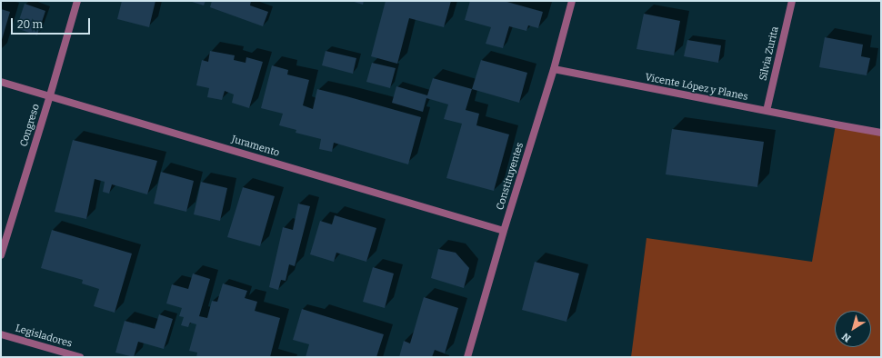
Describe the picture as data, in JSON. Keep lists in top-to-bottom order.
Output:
{
  "streets": {
    "street": [
      "Silvia Zurita",
      "Vicente López y Planes",
      "Congreso",
      "Juramento",
      "Constituyentes",
      "Legisladores"
    ]
  },
  "crossings": [
    ["Silvia Zurita", "Vicente López y Planes"],
    ["Vicente López y Planes", "Constituyentes"],
    ["Congreso", "Juramento"],
    ["Juramento", "Constituyentes"]
  ],
  "scale_bar": "20 m",
  "north": "bottom left"
}
